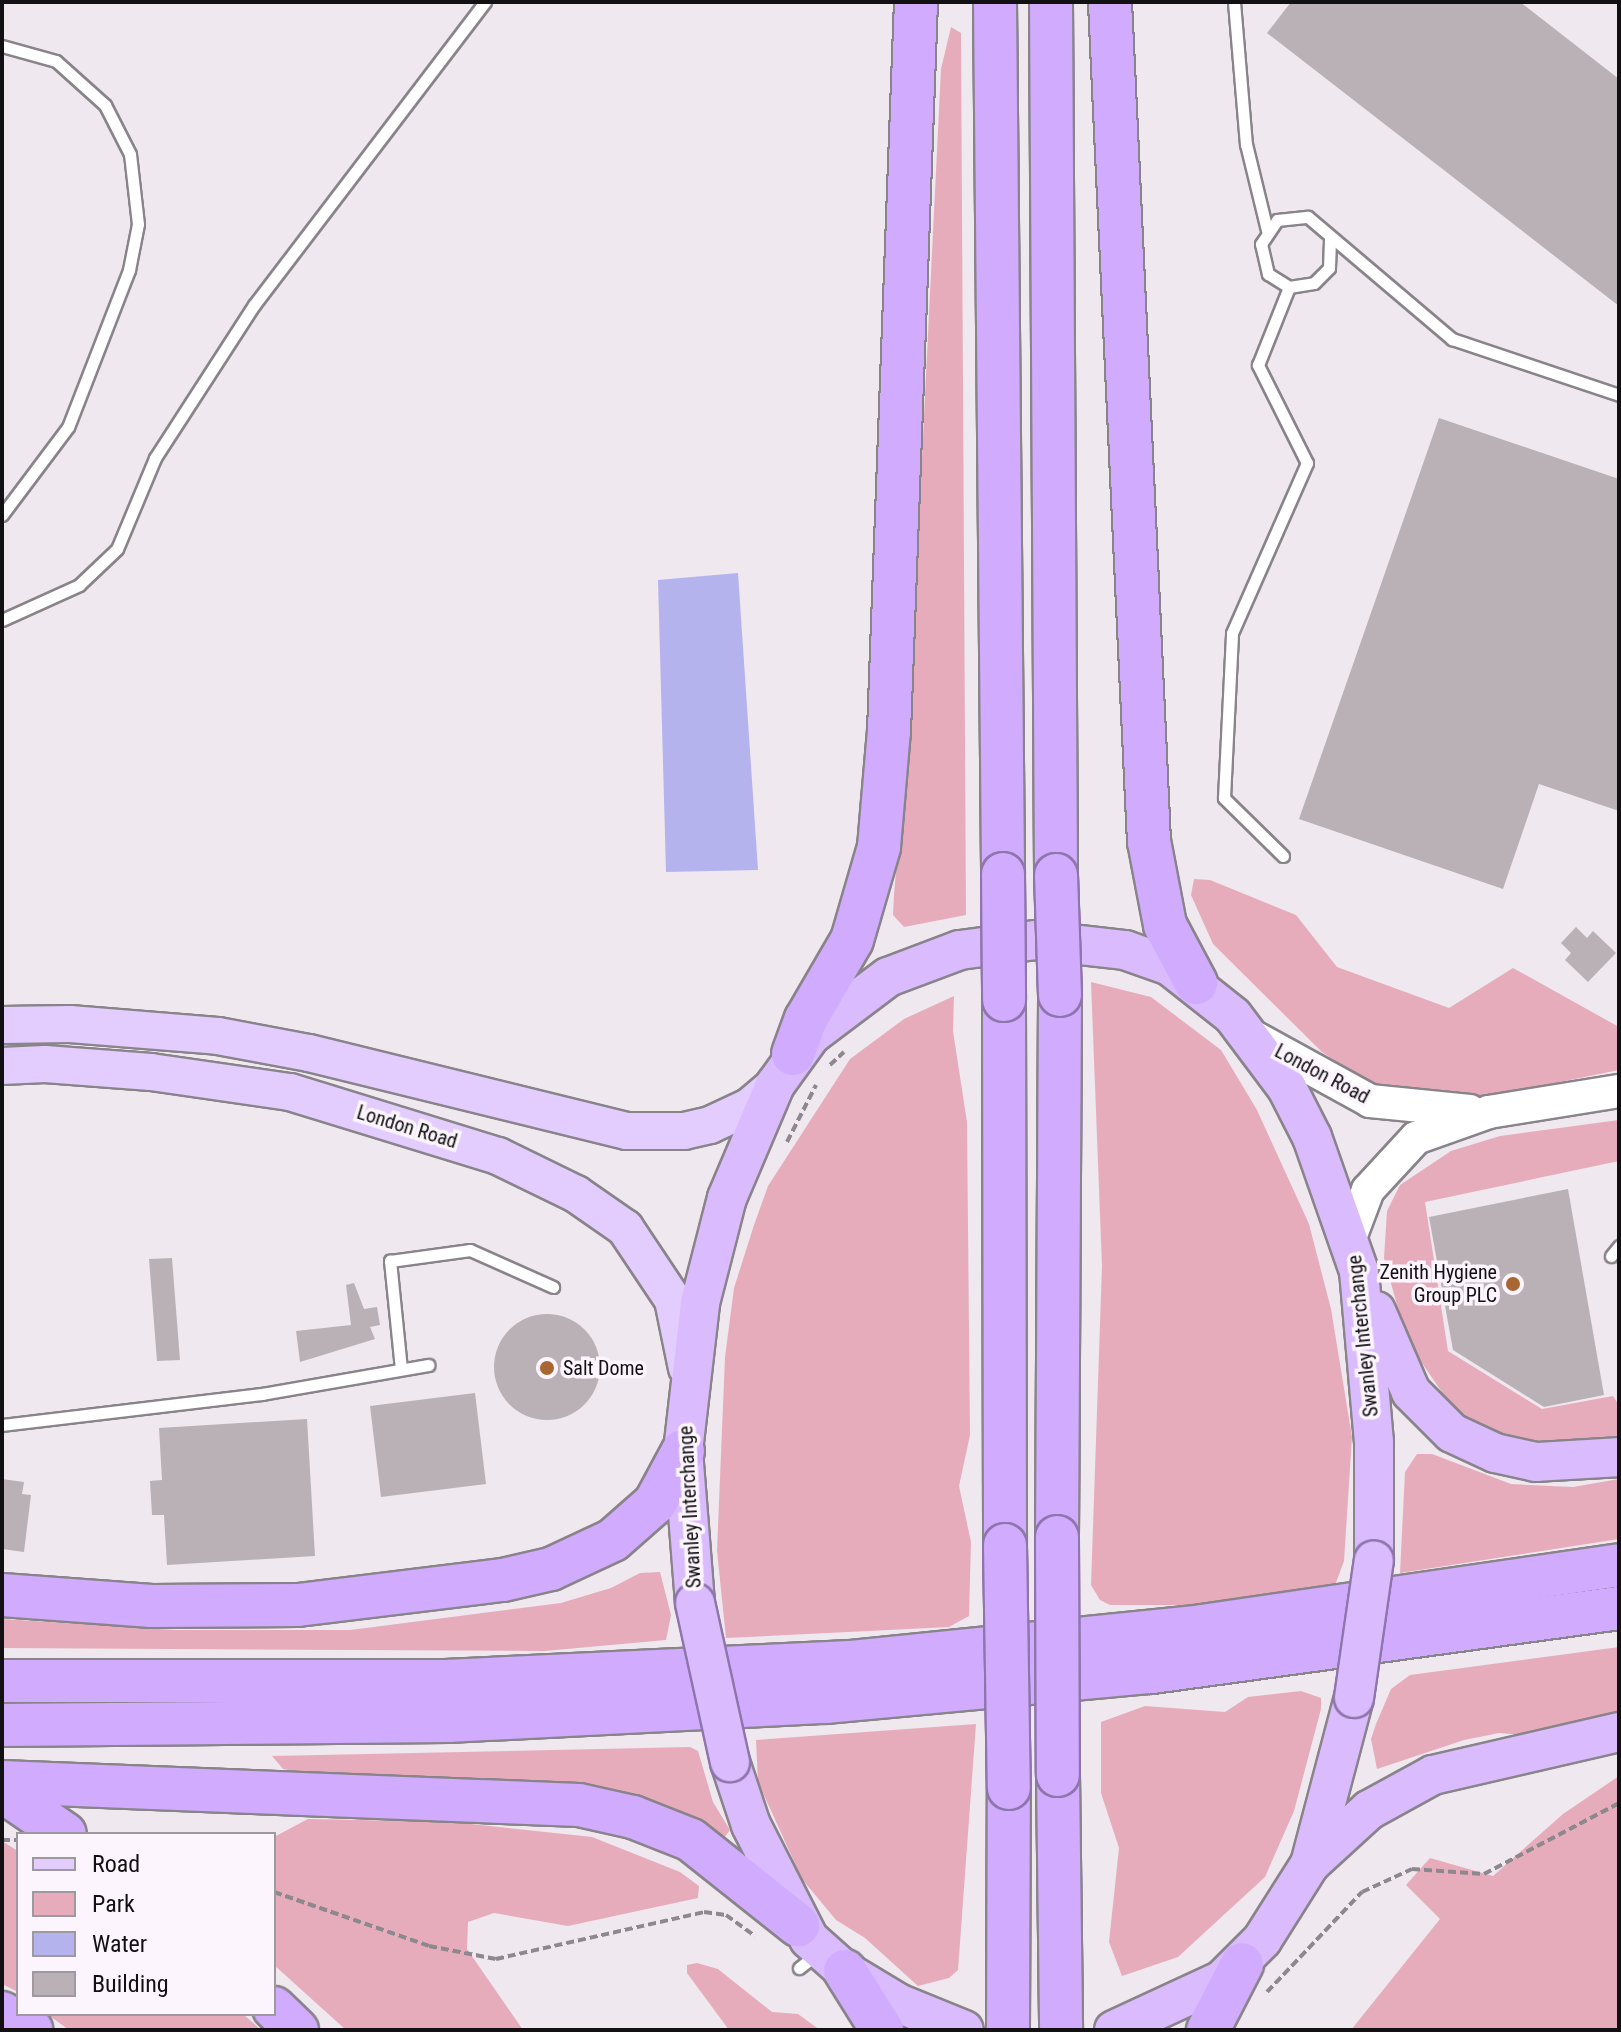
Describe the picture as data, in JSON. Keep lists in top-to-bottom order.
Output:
{
  "streets": {
    "highway": ["Swanley Interchange"],
    "main road": ["London Road"]
  },
  "crossings": [
    ["London Road", "Swanley Interchange"]
  ],
  "places": ["Zenith Hygiene Group PLC", "Salt Dome"],
  "legend": [
    "Road",
    "Park",
    "Water",
    "Building"
  ]
}
